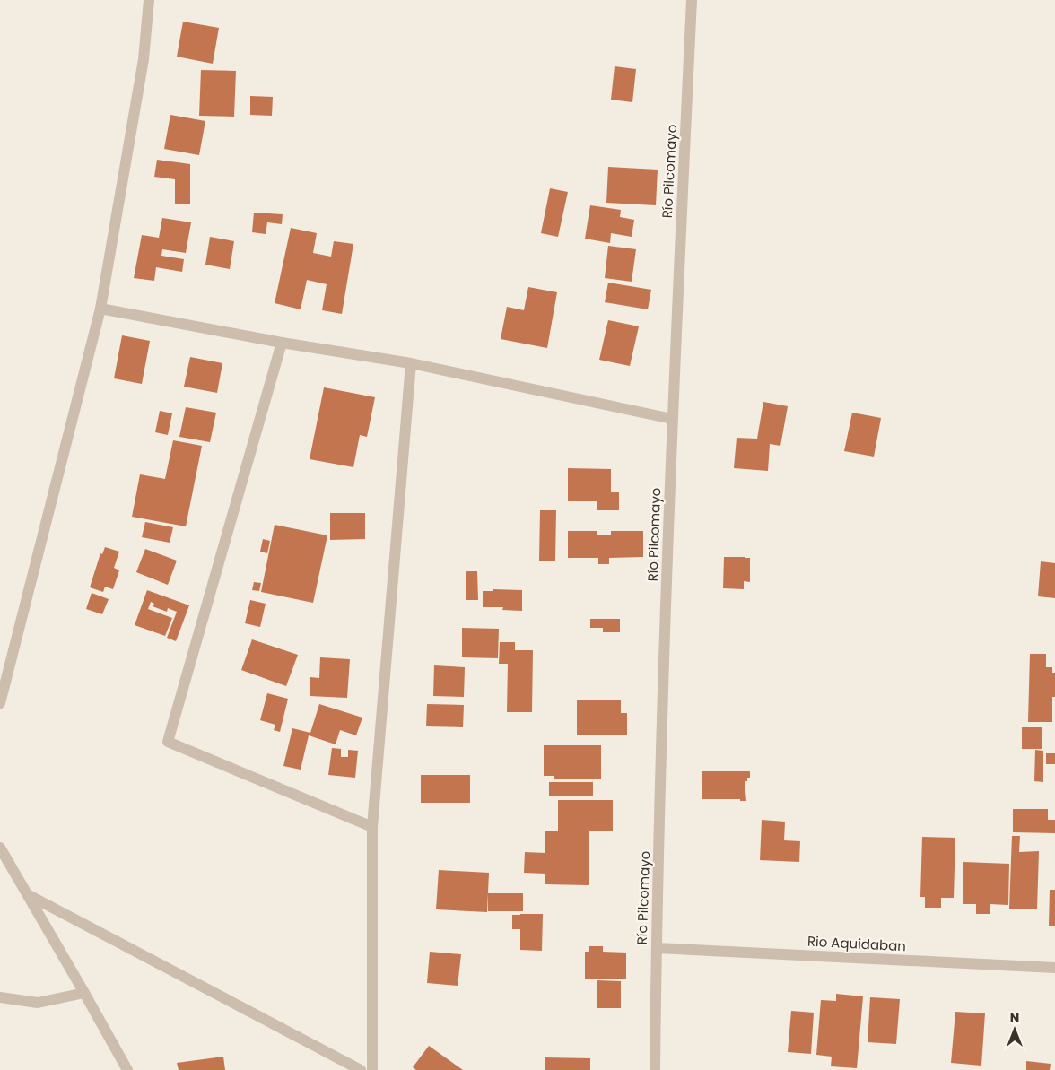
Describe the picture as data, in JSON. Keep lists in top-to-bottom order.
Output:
{
  "streets": {
    "street": ["Río Pilcomayo", "Rio Aquidaban"]
  },
  "crossings": [
    ["Río Pilcomayo", "Rio Aquidaban"]
  ],
  "north": "top"
}
